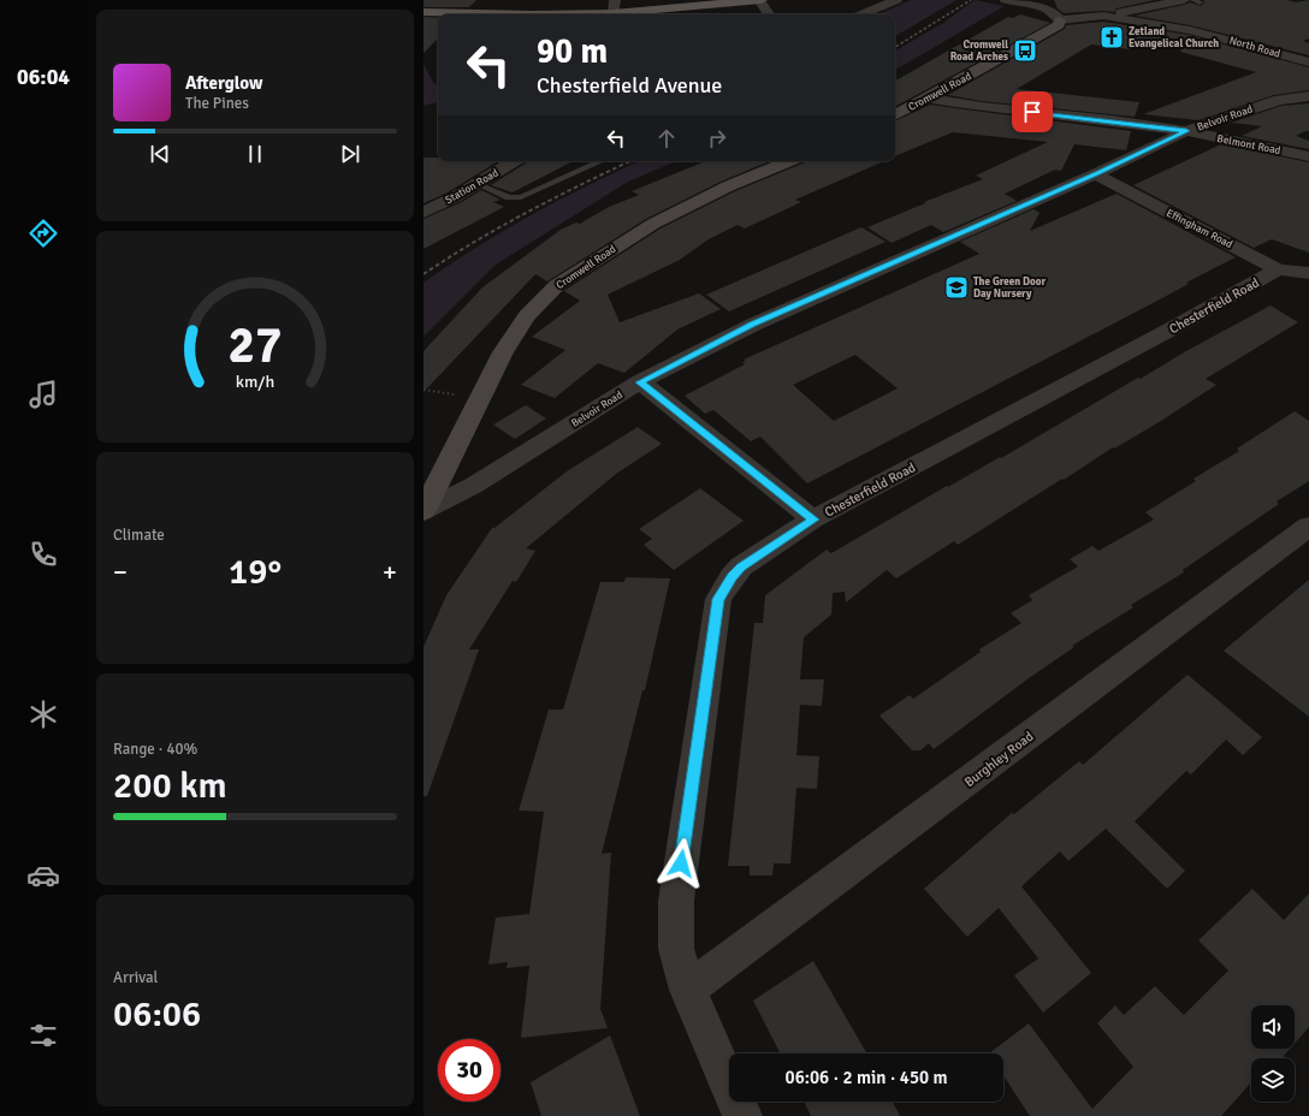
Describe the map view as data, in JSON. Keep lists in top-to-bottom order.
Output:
{
  "streets": {
    "street": [
      "North Road",
      "Cromwell Road",
      "Belvoir Road",
      "Belmont Road",
      "Station Road",
      "Effingham Road",
      "Chesterfield Road",
      "Burghley Road"
    ]
  },
  "crossings": [
    ["North Road", "Cromwell Road"],
    ["Cromwell Road", "Belvoir Road"],
    ["Cromwell Road", "Belmont Road"],
    ["Belvoir Road", "Belmont Road"],
    ["Belvoir Road", "Effingham Road"],
    ["Effingham Road", "Chesterfield Road"],
    ["Chesterfield Road", "Burghley Road"]
  ],
  "places": {
    "church": ["Zetland Evangelical Church"],
    "bus stop": ["Cromwell Road Arches"],
    "school or university": ["The Green Door Day Nursery"]
  },
  "page": {
    "tabs": "06:04",
    "turn": ["90 m", "Chesterfield Avenue"],
    "song": ["Afterglow", "The Pines"],
    "tile": [
      "Climate",
      ["Range · 40%", "200 km"],
      ["Arrival", "06:06"]
    ],
    "heat": ["−", "19°", "+"],
    "limit": "30",
    "trip": "06:06 · 2 min · 450 m",
    "gauge": ["27", "km/h"]
  }
}
